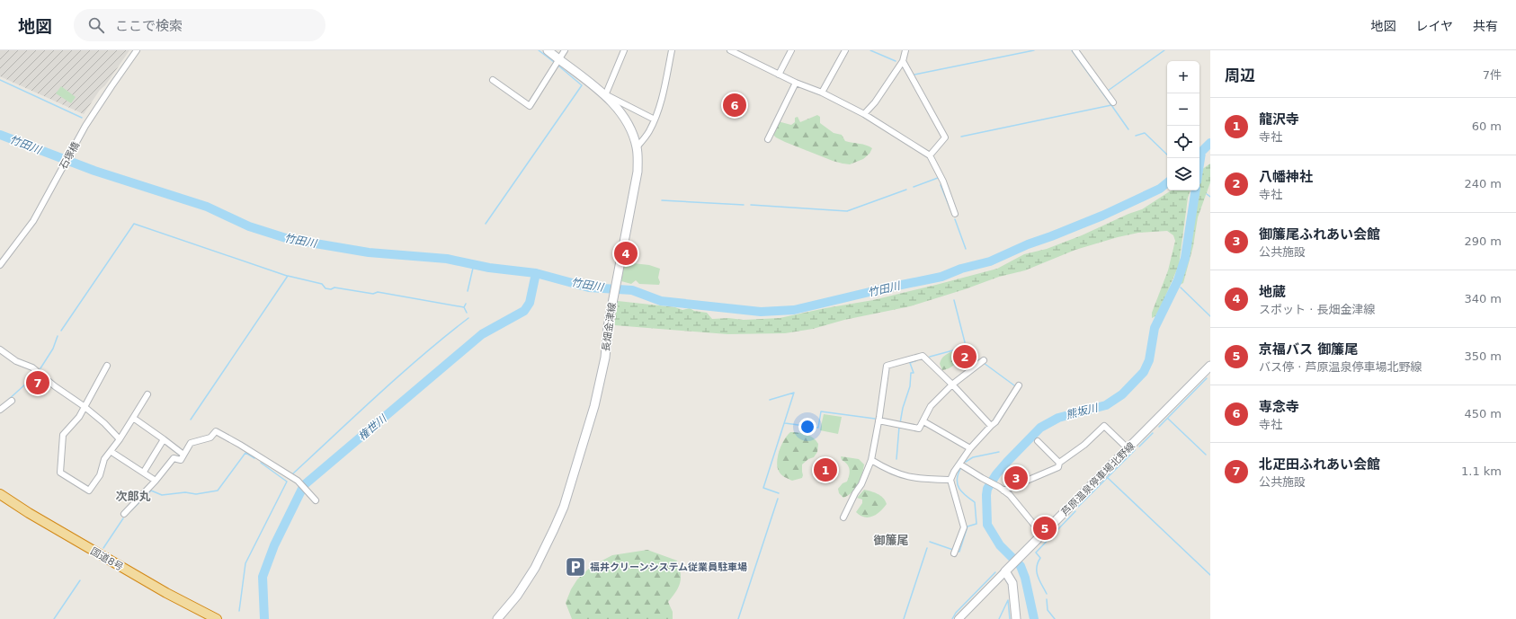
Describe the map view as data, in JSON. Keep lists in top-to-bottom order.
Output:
{
  "streets": {
    "highway": ["国道8号"],
    "main road": ["長畑金津線", "芦原温泉停車場北野線"],
    "street": ["石塚橋"]
  },
  "districts": ["次郎丸", "御簾尾"],
  "water": ["竹田川", "熊坂川", "権世川"],
  "places": {
    "parking": ["福井クリーンシステム従業員駐車場"]
  },
  "page": {
    "header": "地図",
    "search": "ここで検索",
    "nav": ["地図", "レイヤ", "共有"],
    "heading": ["周辺", "7件"],
    "map_buttons": ["+", "−"],
    "pins": [
      "6",
      "4",
      "2",
      "7",
      "1",
      "3",
      "5"
    ],
    "list": [
      {
        "mark": "1",
        "name": "龍沢寺",
        "note": "寺社",
        "value": "60 m"
      },
      {
        "mark": "2",
        "name": "八幡神社",
        "note": "寺社",
        "value": "240 m"
      },
      {
        "mark": "3",
        "name": "御簾尾ふれあい会館",
        "note": "公共施設",
        "value": "290 m"
      },
      {
        "mark": "4",
        "name": "地蔵",
        "note": "スポット · 長畑金津線",
        "value": "340 m"
      },
      {
        "mark": "5",
        "name": "京福バス 御簾尾",
        "note": "バス停 · 芦原温泉停車場北野線",
        "value": "350 m"
      },
      {
        "mark": "6",
        "name": "専念寺",
        "note": "寺社",
        "value": "450 m"
      },
      {
        "mark": "7",
        "name": "北疋田ふれあい会館",
        "note": "公共施設",
        "value": "1.1 km"
      }
    ]
  }
}
